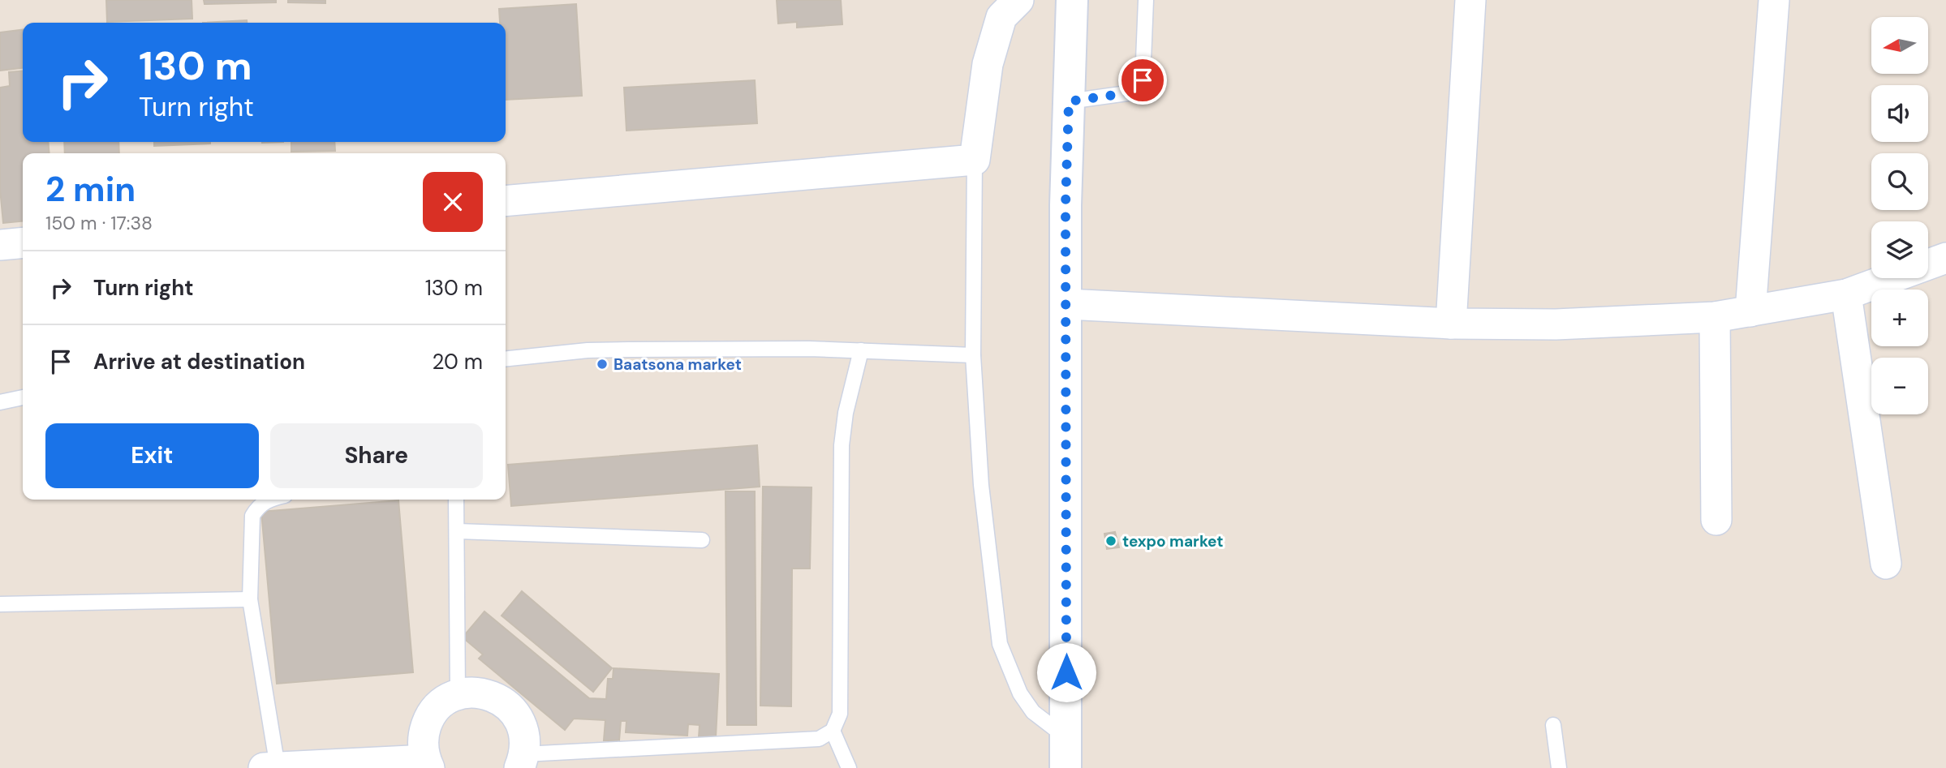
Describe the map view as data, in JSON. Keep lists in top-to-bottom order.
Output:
{
  "places": ["Baatsona market", "texpo market"],
  "north": "left",
  "page": {
    "map_buttons": ["+", "−"],
    "turn": ["130 m", "Turn right"],
    "heading": ["2 min", "150 m · 17:38"],
    "list": [
      {
        "name": "Turn right",
        "value": "130 m"
      },
      {
        "name": "Arrive at destination",
        "value": "20 m"
      }
    ],
    "buttons": ["Exit", "Share"]
  }
}
